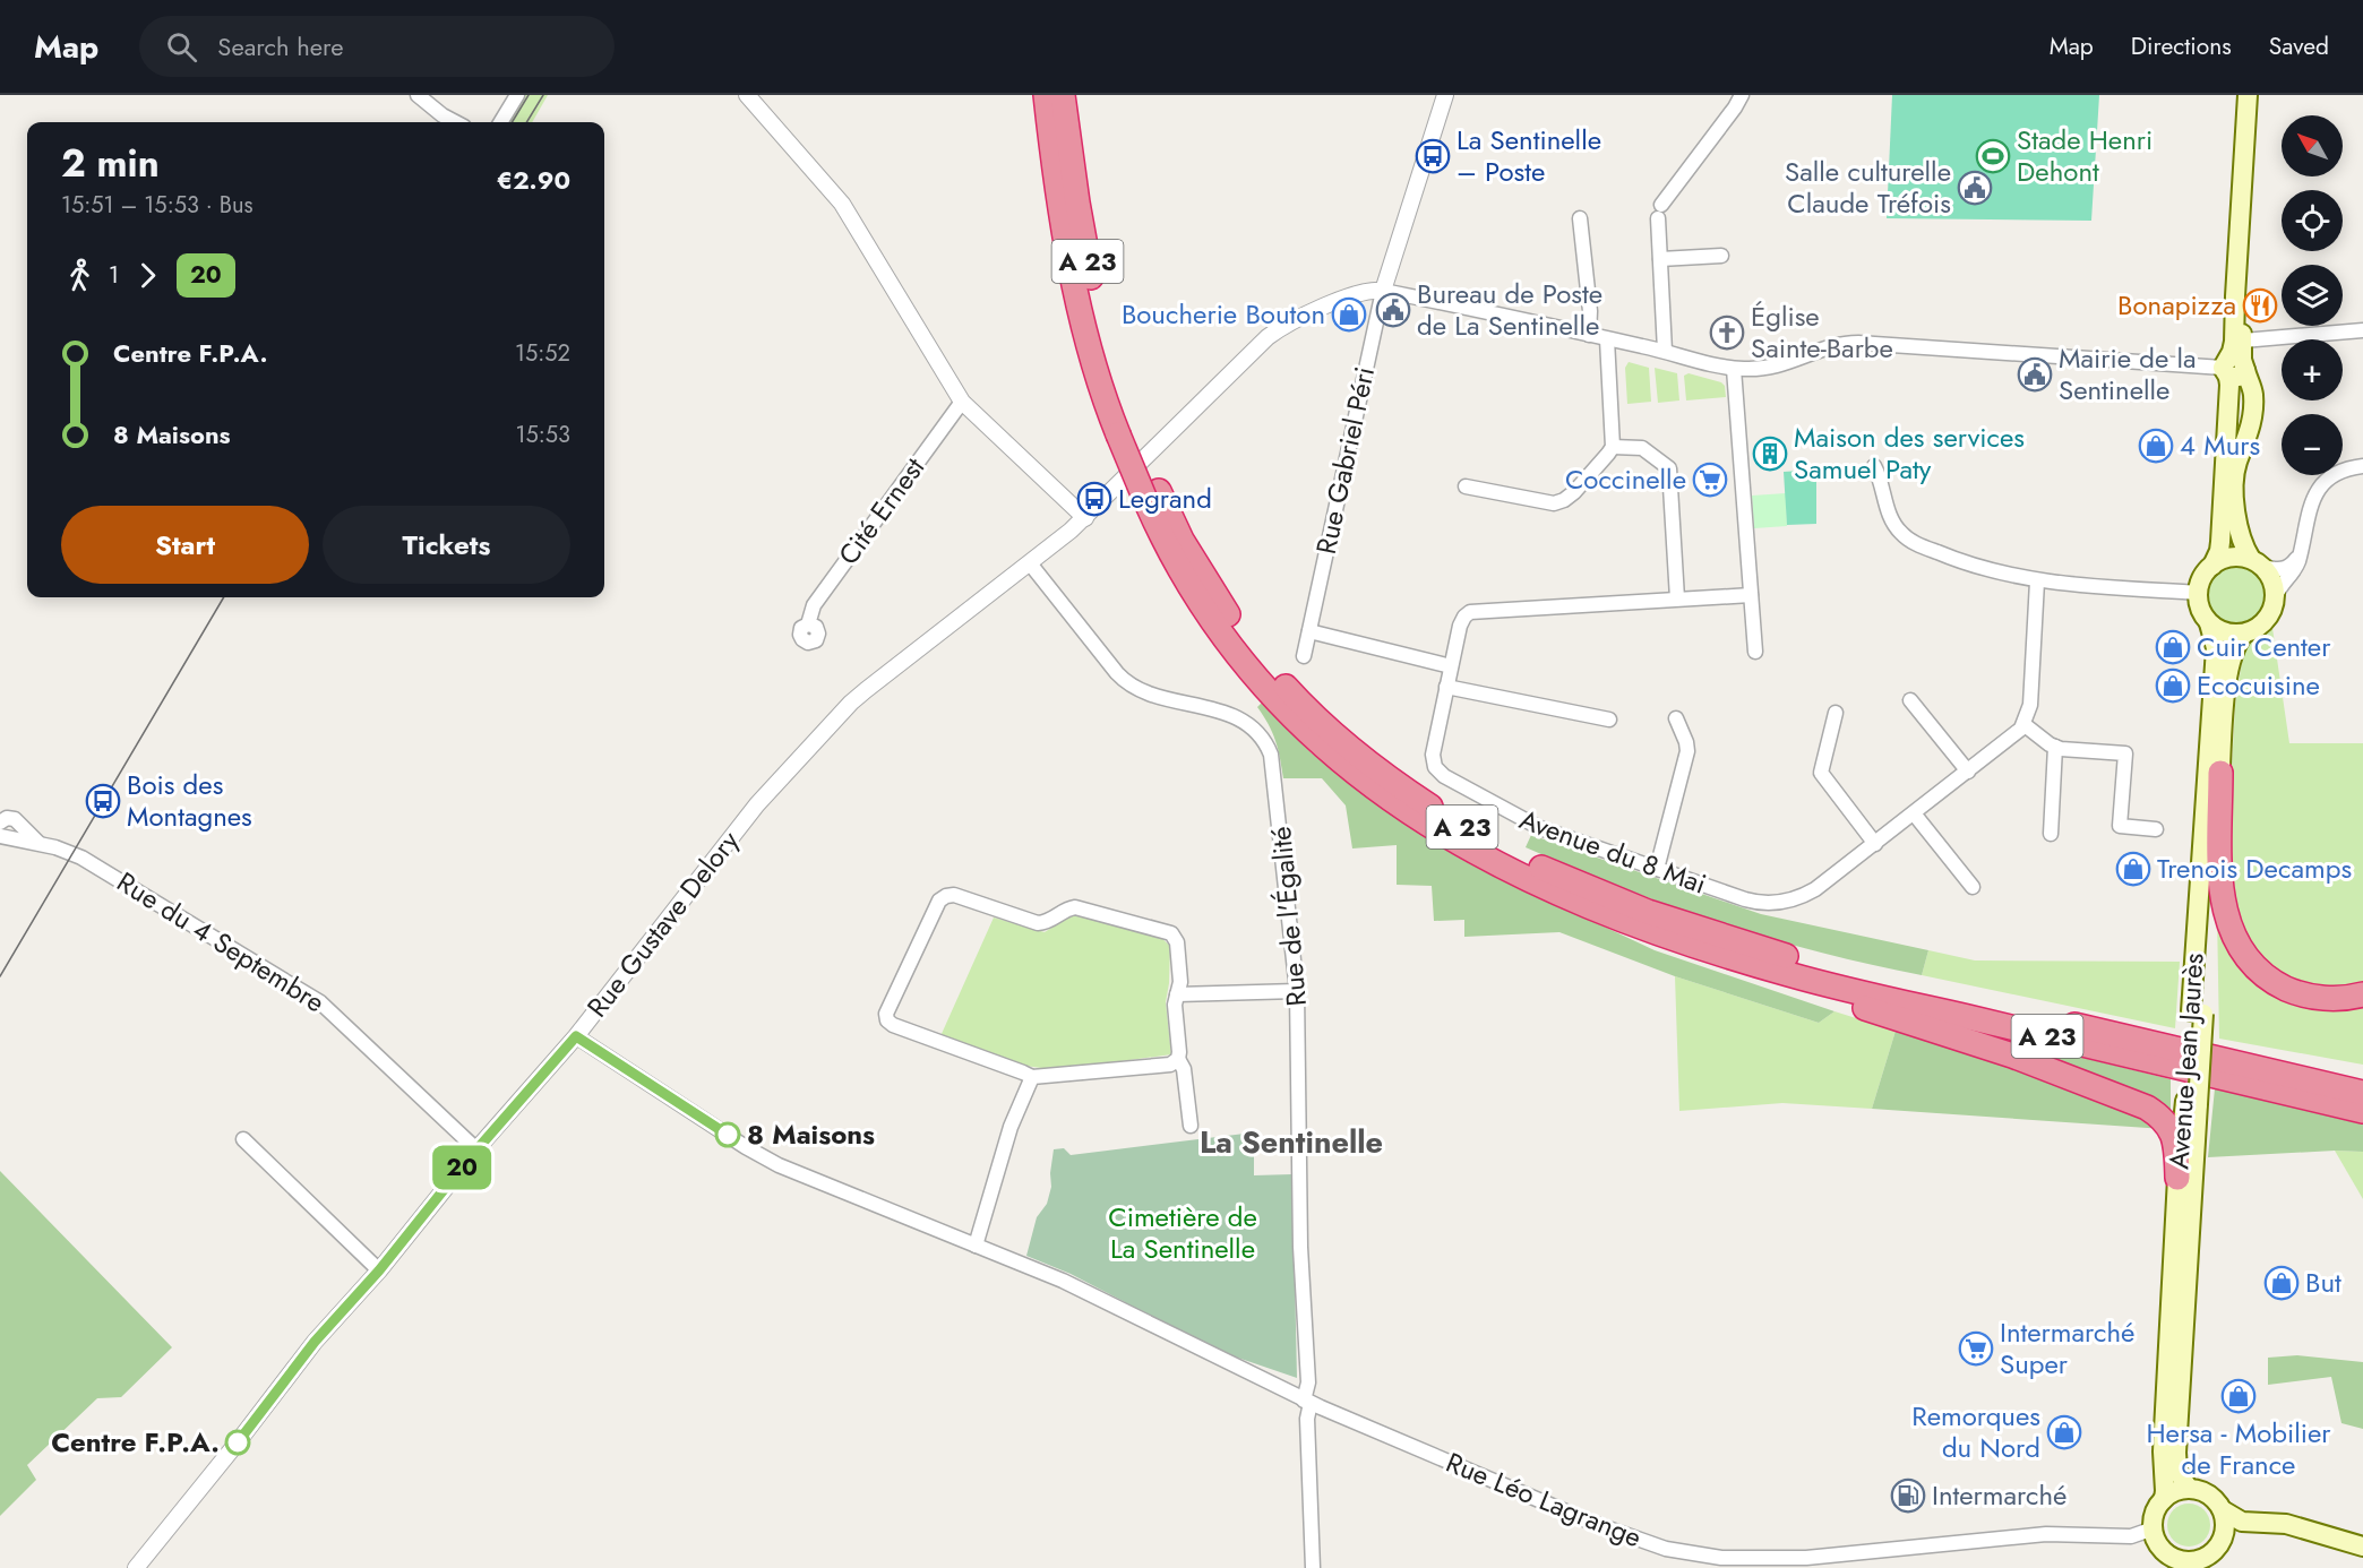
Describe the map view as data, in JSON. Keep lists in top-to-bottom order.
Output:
{
  "streets": {
    "highway": ["A 23"],
    "main road": ["Avenue Jean Jaurès"],
    "street": [
      "Rue Gabriel Péri",
      "Cité Ernest",
      "Avenue du 8 Mai",
      "Rue de l'Égalité",
      "Rue Gustave Delory",
      "Rue du 4 Septembre",
      "Rue Léo Lagrange"
    ]
  },
  "crossings": [
    ["Rue Gabriel Péri", "Rue Gustave Delory"],
    ["Rue de l'Égalité", "Rue Gustave Delory"],
    ["Rue de l'Égalité", "Rue Léo Lagrange"],
    ["Rue Gustave Delory", "Rue du 4 Septembre"],
    ["Rue Gustave Delory", "Rue Léo Lagrange"],
    ["Avenue Jean Jaurès", "Rue Léo Lagrange"]
  ],
  "districts": ["La Sentinelle"],
  "parks": ["Cimetière de La Sentinelle"],
  "places": {
    "bus stop": ["La Sentinelle – Poste", "Legrand", "Bois des Montagnes"],
    "sports": ["Stade Henri Dehont"],
    "public building": ["Salle culturelle Claude Tréfois", "Bureau de Poste de La Sentinelle", "Mairie de la Sentinelle"],
    "restaurant": ["Bonapizza"],
    "shop": [
      "Boucherie Bouton",
      "4 Murs",
      "Cuir Center",
      "Ecocuisine",
      "Trenois Decamps",
      "But",
      "Hersa - Mobilier de France",
      "Remorques du Nord"
    ],
    "church": ["Église Sainte-Barbe"],
    "building": ["Maison des services Samuel Paty"],
    "supermarket": ["Coccinelle", "Intermarché Super"],
    "other": ["8 Maisons", "Centre F.P.A."],
    "fuel station": ["Intermarché"]
  },
  "lines": ["bus line 20"],
  "north": "top left",
  "page": {
    "header": "Map",
    "search": "Search here",
    "nav": ["Map", "Directions", "Saved"],
    "on_map": "20",
    "map_buttons": ["+", "−"],
    "heading": ["2 min", "15:51 – 15:53 · Bus", "€2.90"],
    "legs": ["1", "20"],
    "list": [
      {
        "name": "Centre F.P.A.",
        "value": "15:52"
      },
      {
        "name": "8 Maisons",
        "value": "15:53"
      }
    ],
    "buttons": ["Start", "Tickets"]
  }
}
